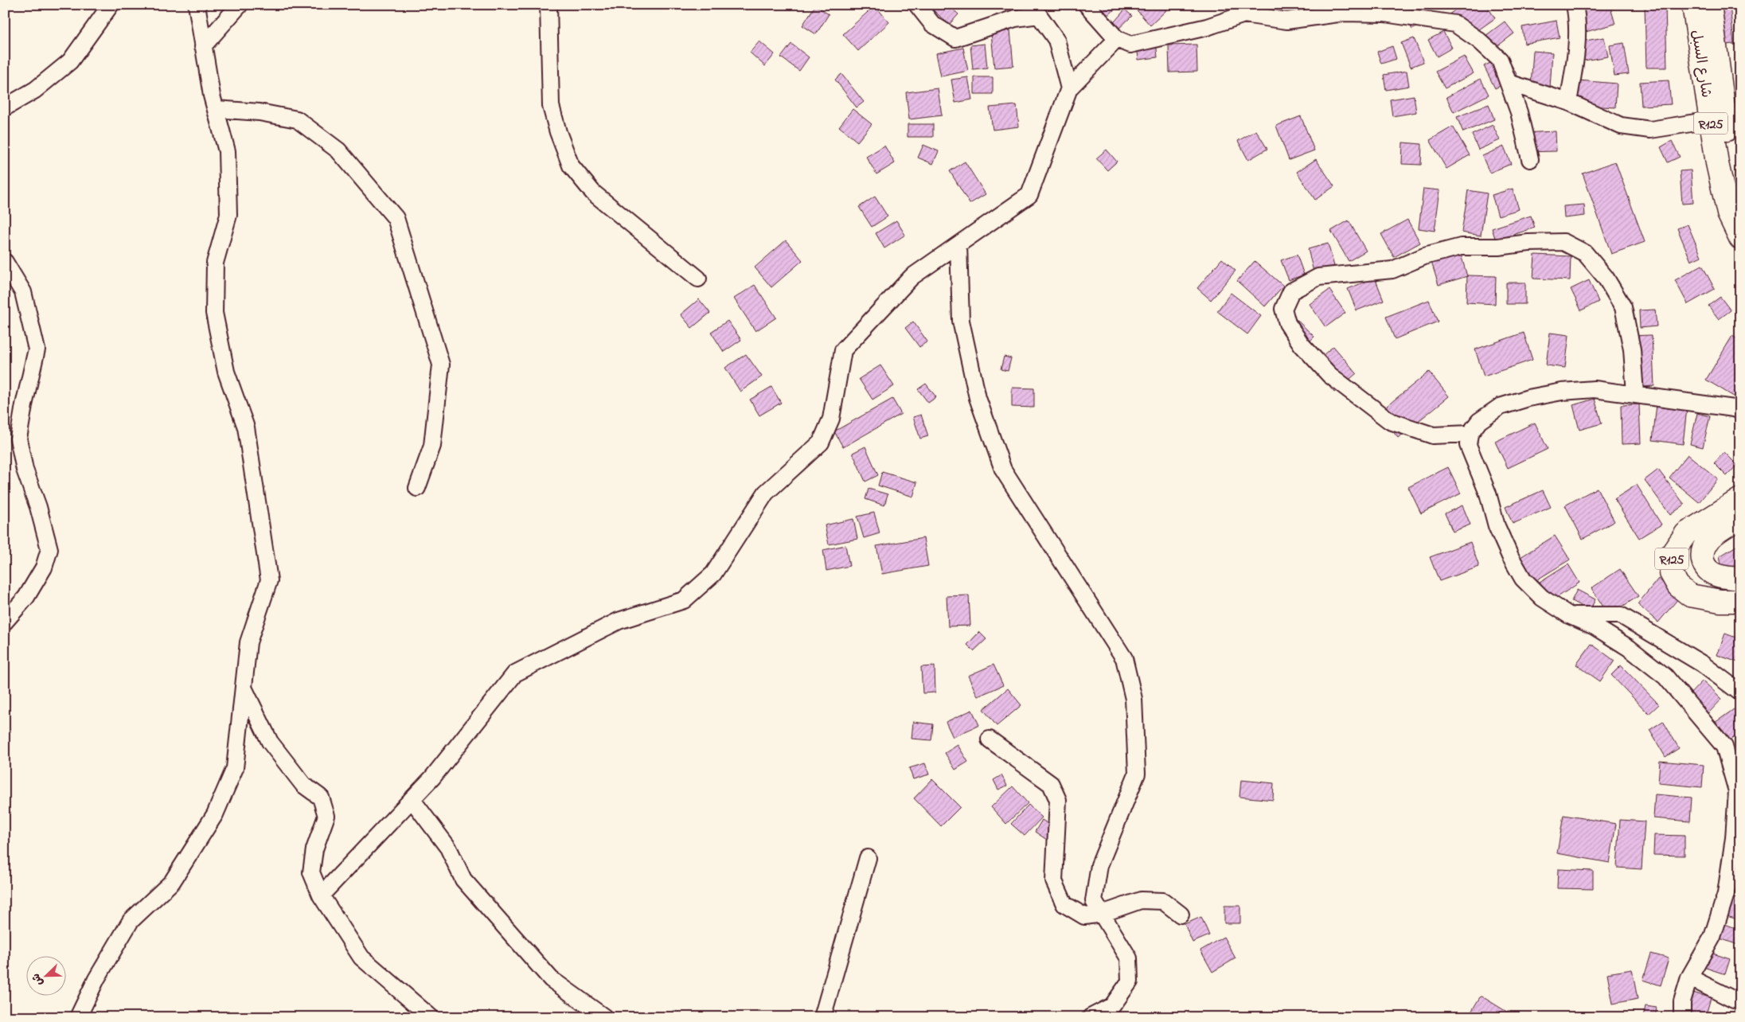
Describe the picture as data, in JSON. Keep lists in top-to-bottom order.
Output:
{
  "streets": {
    "main road": ["شارع السبل", "R125"]
  },
  "north": "bottom left"
}
